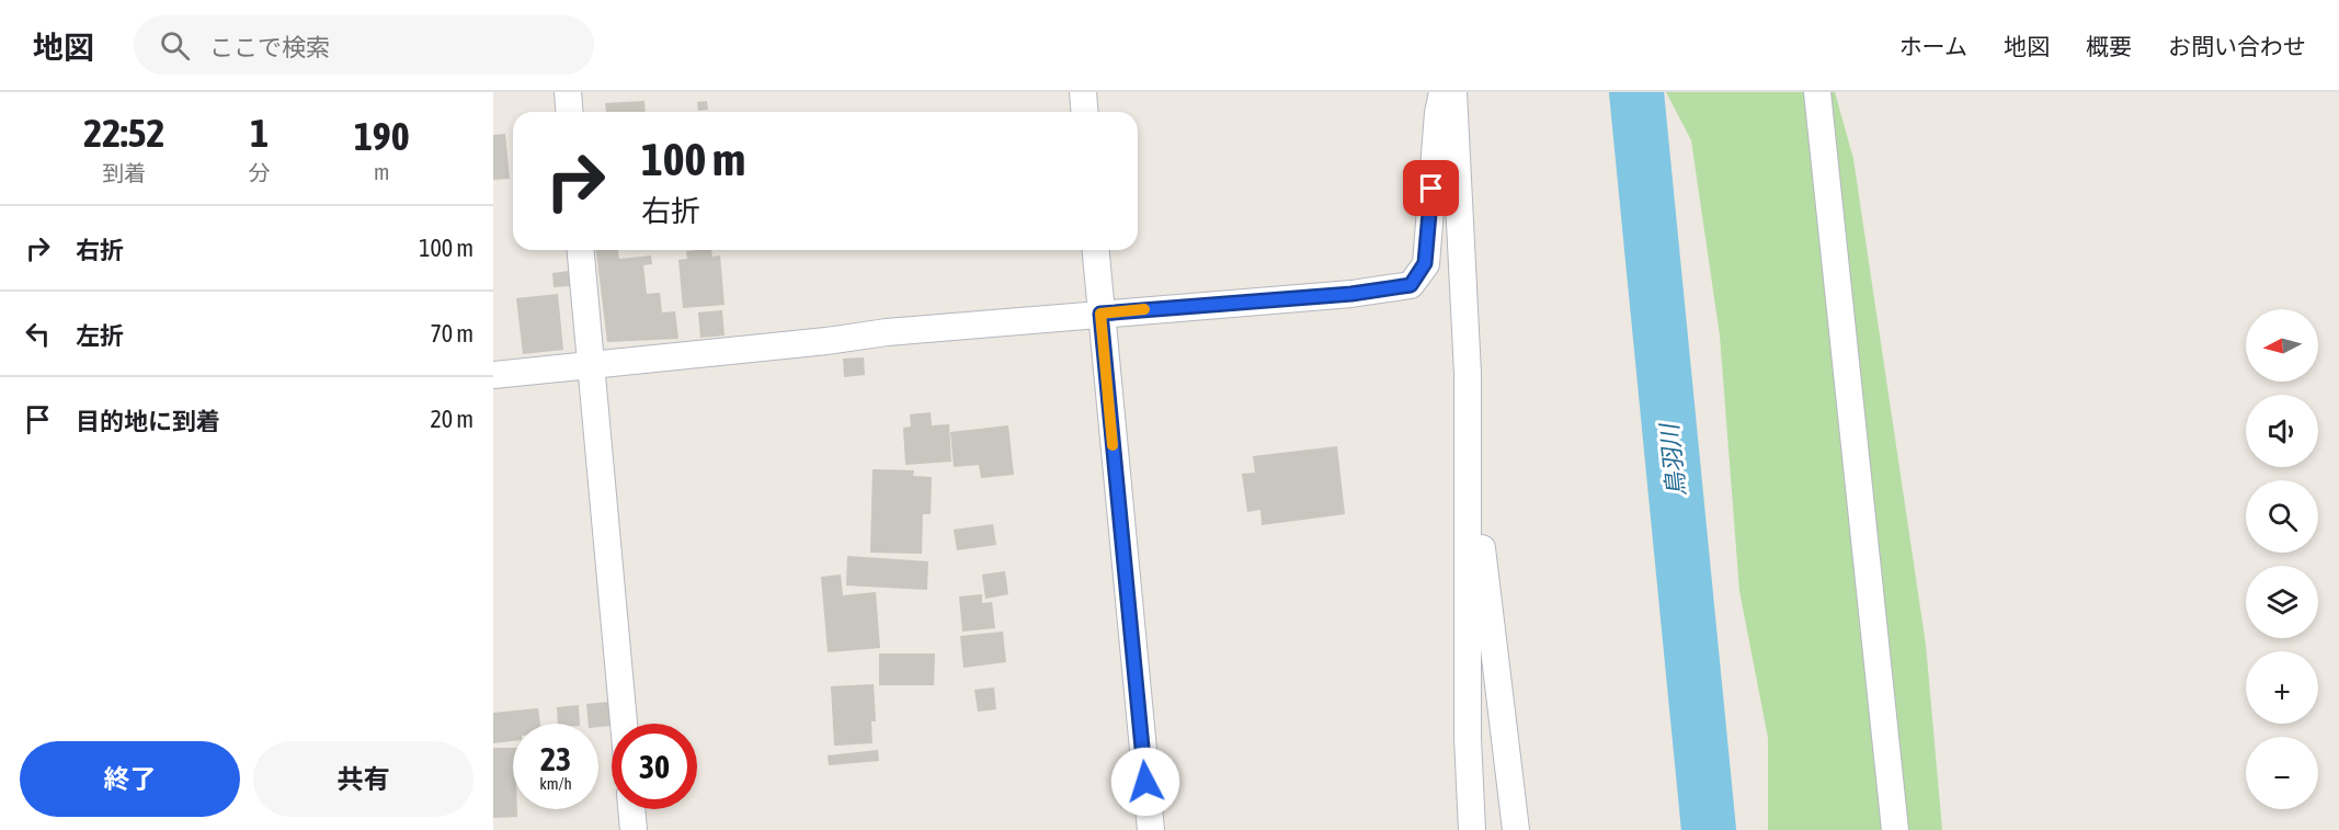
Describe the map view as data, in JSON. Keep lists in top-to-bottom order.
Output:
{
  "water": ["鳥羽川"],
  "north": "left",
  "page": {
    "header": "地図",
    "search": "ここで検索",
    "nav": [
      "ホーム",
      "地図",
      "概要",
      "お問い合わせ"
    ],
    "eta": [
      "22:52",
      "到着",
      "1",
      "分",
      "190",
      "m"
    ],
    "turn": ["100 m", "右折"],
    "list": [
      {
        "name": "右折",
        "value": "100 m"
      },
      {
        "name": "左折",
        "value": "70 m"
      },
      {
        "name": "目的地に到着",
        "value": "20 m"
      }
    ],
    "map_buttons": ["+", "−"],
    "speed": "23 km/h",
    "limit": "30",
    "buttons": ["終了", "共有"]
  }
}
